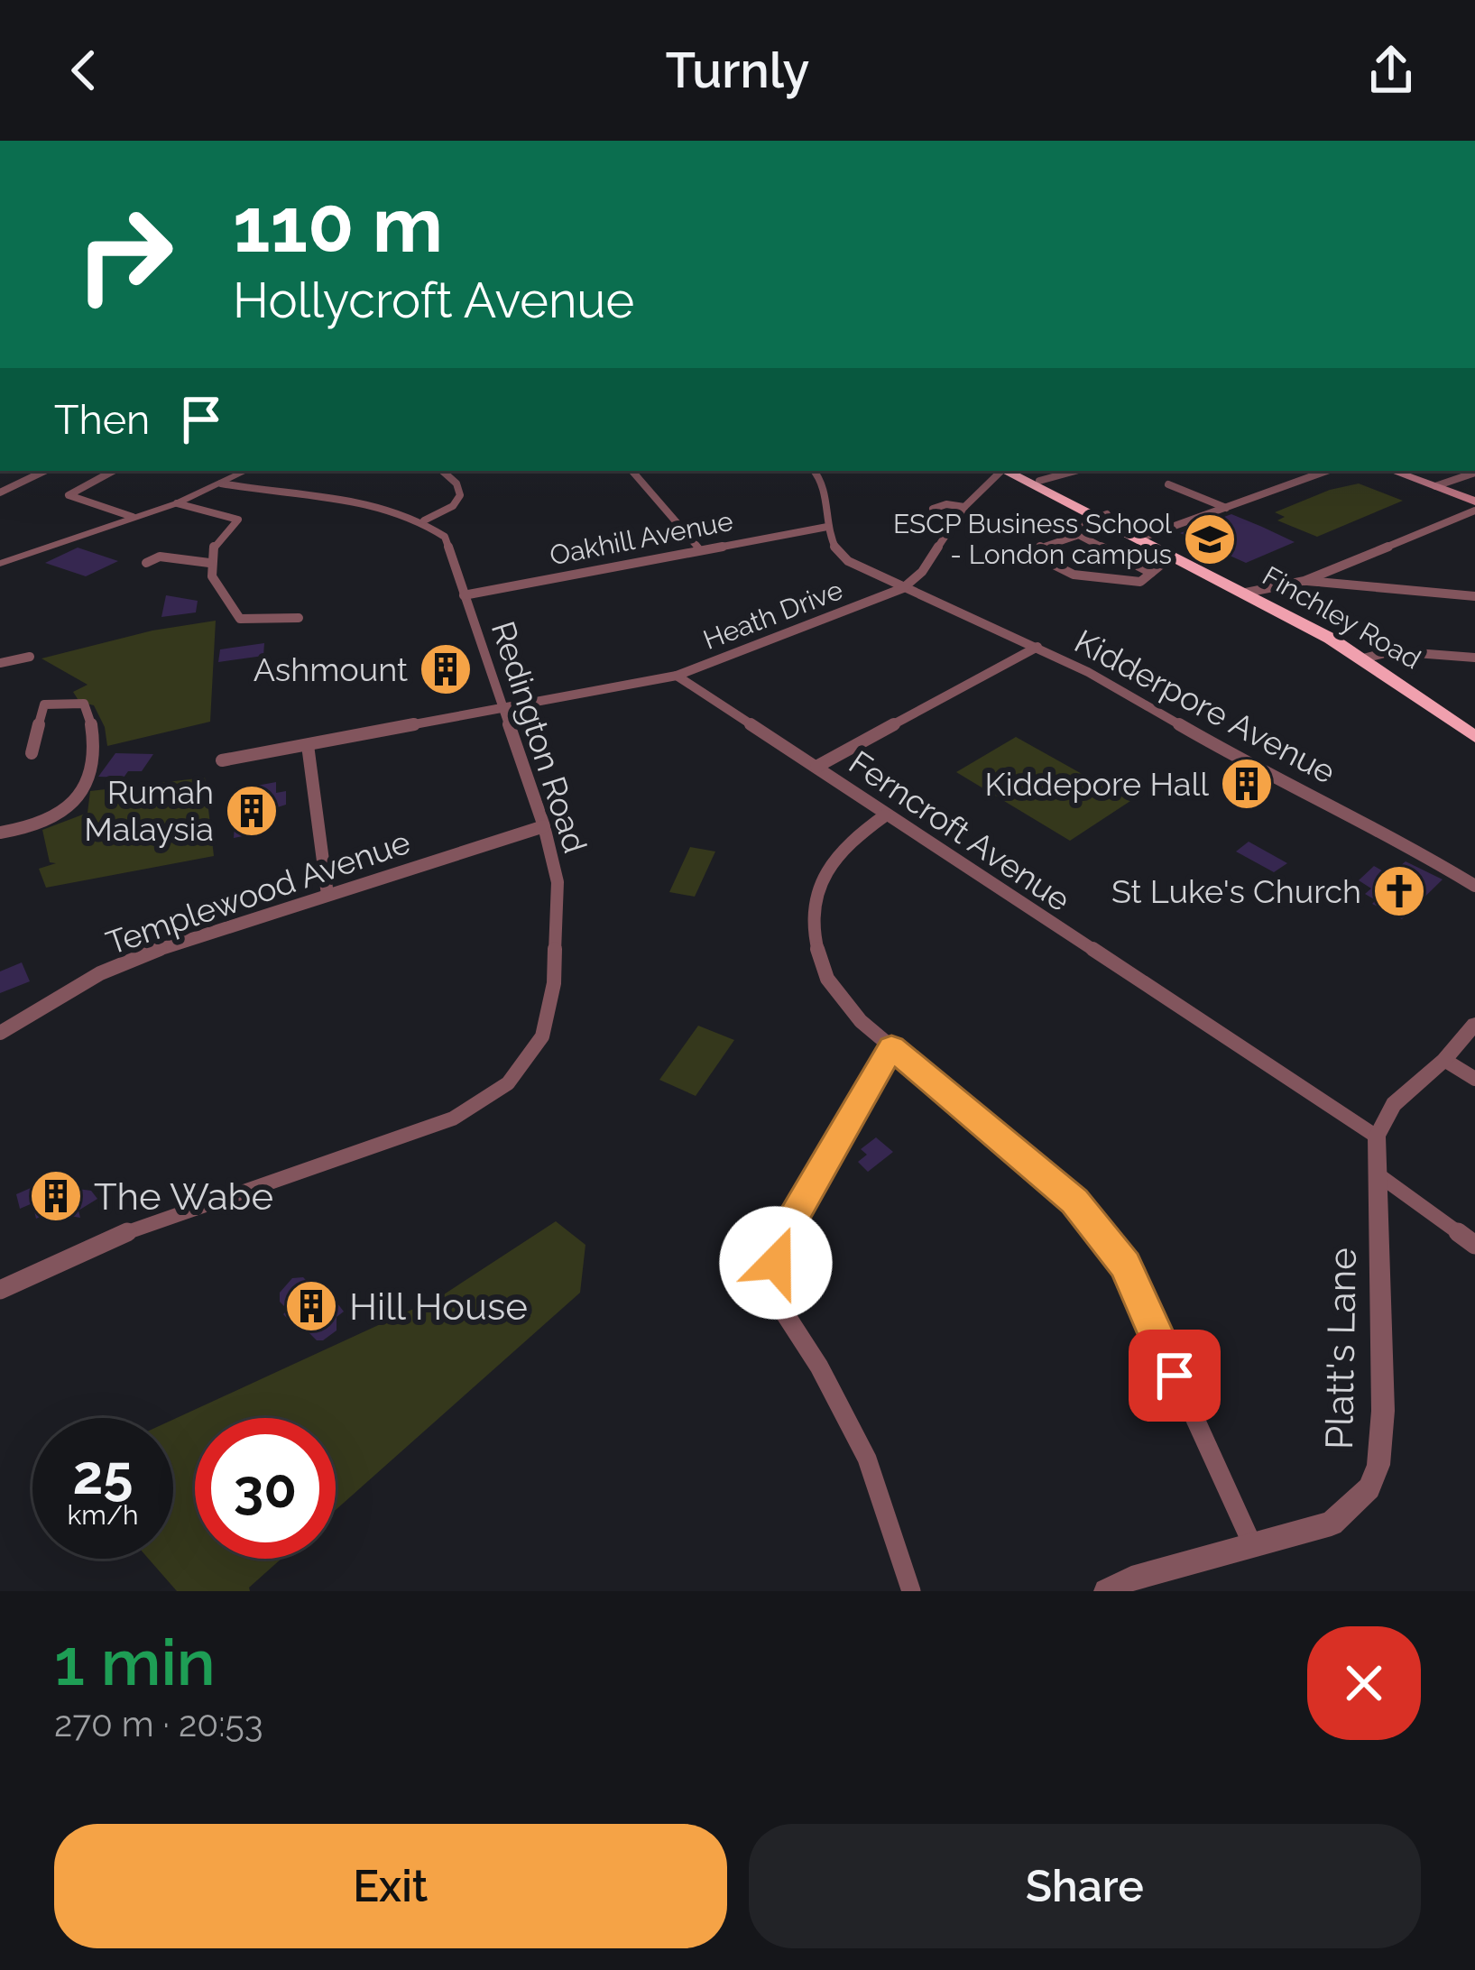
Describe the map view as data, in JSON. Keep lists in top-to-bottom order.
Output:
{
  "streets": {
    "highway": ["Finchley Road"],
    "street": [
      "Oakhill Avenue",
      "Heath Drive",
      "Kidderpore Avenue",
      "Redington Road",
      "Ferncroft Avenue",
      "Templewood Avenue",
      "Platt's Lane"
    ]
  },
  "crossings": [
    ["Oakhill Avenue", "Kidderpore Avenue"],
    ["Oakhill Avenue", "Redington Road"],
    ["Heath Drive", "Kidderpore Avenue"],
    ["Heath Drive", "Redington Road"],
    ["Heath Drive", "Ferncroft Avenue"],
    ["Redington Road", "Templewood Avenue"],
    ["Ferncroft Avenue", "Platt's Lane"]
  ],
  "places": {
    "school or university": ["ESCP Business School - London campus"],
    "building": [
      "Ashmount",
      "Kiddepore Hall",
      "Rumah Malaysia",
      "The Wabe",
      "Hill House"
    ],
    "church": ["St Luke's Church"]
  },
  "page": {
    "header": "Turnly",
    "turn": ["110 m", "Hollycroft Avenue"],
    "then": "Then",
    "speed": "25 km/h",
    "limit": "30",
    "heading": ["1 min", "270 m · 20:53"],
    "buttons": ["Exit", "Share"]
  }
}
